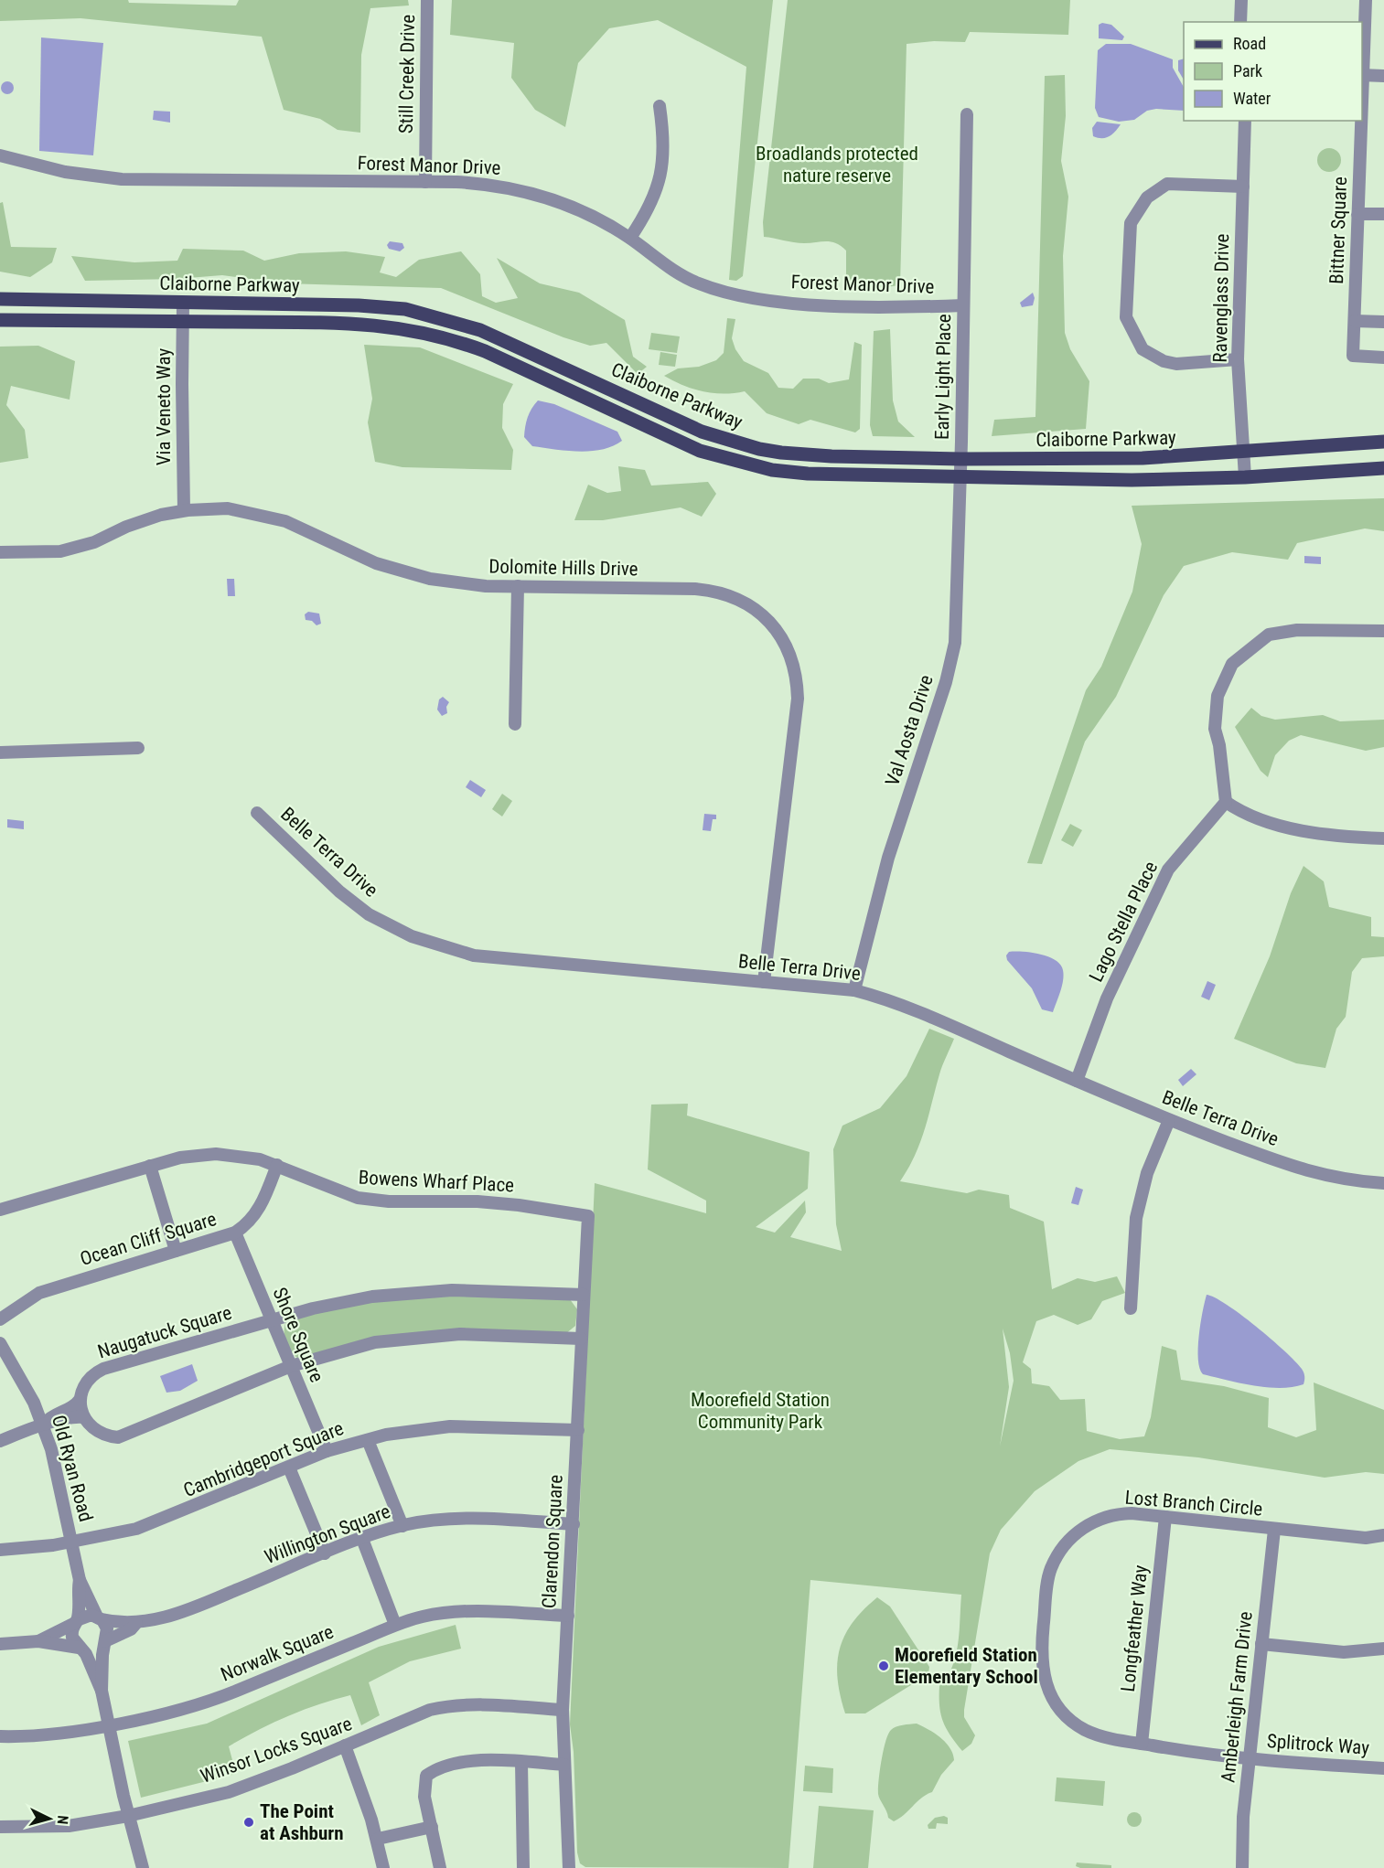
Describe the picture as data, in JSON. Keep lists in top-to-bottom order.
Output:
{
  "streets": {
    "main road": ["Claiborne Parkway"],
    "street": [
      "Still Creek Drive",
      "Forest Manor Drive",
      "Bittner Square",
      "Ravenglass Drive",
      "Early Light Place",
      "Via Veneto Way",
      "Dolomite Hills Drive",
      "Val Aosta Drive",
      "Belle Terra Drive",
      "Lago Stella Place",
      "Bowens Wharf Place",
      "Ocean Cliff Square",
      "Naugatuck Square",
      "Shore Square",
      "Cambridgeport Square",
      "Old Ryan Road",
      "Lost Branch Circle",
      "Willington Square",
      "Clarendon Square",
      "Longfeather Way",
      "Norwalk Square",
      "Amberleigh Farm Drive",
      "Splitrock Way",
      "Winsor Locks Square"
    ]
  },
  "crossings": [
    ["Still Creek Drive", "Forest Manor Drive"],
    ["Forest Manor Drive", "Early Light Place"],
    ["Claiborne Parkway", "Ravenglass Drive"],
    ["Claiborne Parkway", "Early Light Place"],
    ["Claiborne Parkway", "Via Veneto Way"],
    ["Claiborne Parkway", "Val Aosta Drive"],
    ["Early Light Place", "Val Aosta Drive"],
    ["Via Veneto Way", "Dolomite Hills Drive"],
    ["Dolomite Hills Drive", "Belle Terra Drive"],
    ["Val Aosta Drive", "Belle Terra Drive"],
    ["Belle Terra Drive", "Lago Stella Place"],
    ["Bowens Wharf Place", "Ocean Cliff Square"],
    ["Bowens Wharf Place", "Clarendon Square"],
    ["Ocean Cliff Square", "Shore Square"],
    ["Naugatuck Square", "Shore Square"],
    ["Naugatuck Square", "Clarendon Square"],
    ["Shore Square", "Cambridgeport Square"],
    ["Cambridgeport Square", "Old Ryan Road"],
    ["Cambridgeport Square", "Clarendon Square"],
    ["Old Ryan Road", "Willington Square"],
    ["Old Ryan Road", "Norwalk Square"],
    ["Old Ryan Road", "Winsor Locks Square"],
    ["Lost Branch Circle", "Longfeather Way"],
    ["Lost Branch Circle", "Amberleigh Farm Drive"],
    ["Lost Branch Circle", "Splitrock Way"],
    ["Willington Square", "Clarendon Square"],
    ["Clarendon Square", "Norwalk Square"],
    ["Clarendon Square", "Winsor Locks Square"],
    ["Amberleigh Farm Drive", "Splitrock Way"]
  ],
  "parks": ["Broadlands protected nature reserve", "Moorefield Station Community Park"],
  "places": ["Moorefield Station Elementary School", "The Point at Ashburn"],
  "legend": ["Road", "Park", "Water"],
  "north": "right"
}
